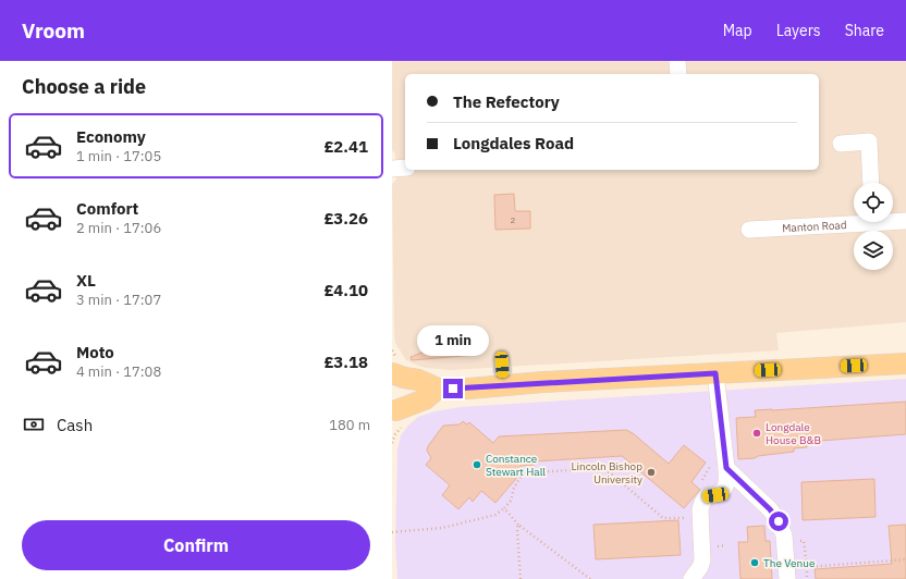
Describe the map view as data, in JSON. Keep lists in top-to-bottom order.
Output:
{
  "streets": {
    "street": ["Manton Road"]
  },
  "places": [
    "Longdale House B&B",
    "Constance Stewart Hall",
    "Lincoln Bishop University",
    "The Venue"
  ],
  "house_numbers": ["2"],
  "page": {
    "header": "Vroom",
    "nav": ["Map", "Layers", "Share"],
    "heading": "Choose a ride",
    "banner": ["The Refectory", "Longdales Road"],
    "list": [
      {
        "name": "Economy",
        "note": "1 min · 17:05",
        "value": "£2.41"
      },
      {
        "name": "Comfort",
        "note": "2 min · 17:06",
        "value": "£3.26"
      },
      {
        "name": "XL",
        "note": "3 min · 17:07",
        "value": "£4.10"
      },
      {
        "name": "Moto",
        "note": "4 min · 17:08",
        "value": "£3.18"
      }
    ],
    "bubble": "1 min",
    "pay": ["Cash", "180 m"],
    "buttons": "Confirm"
  }
}
